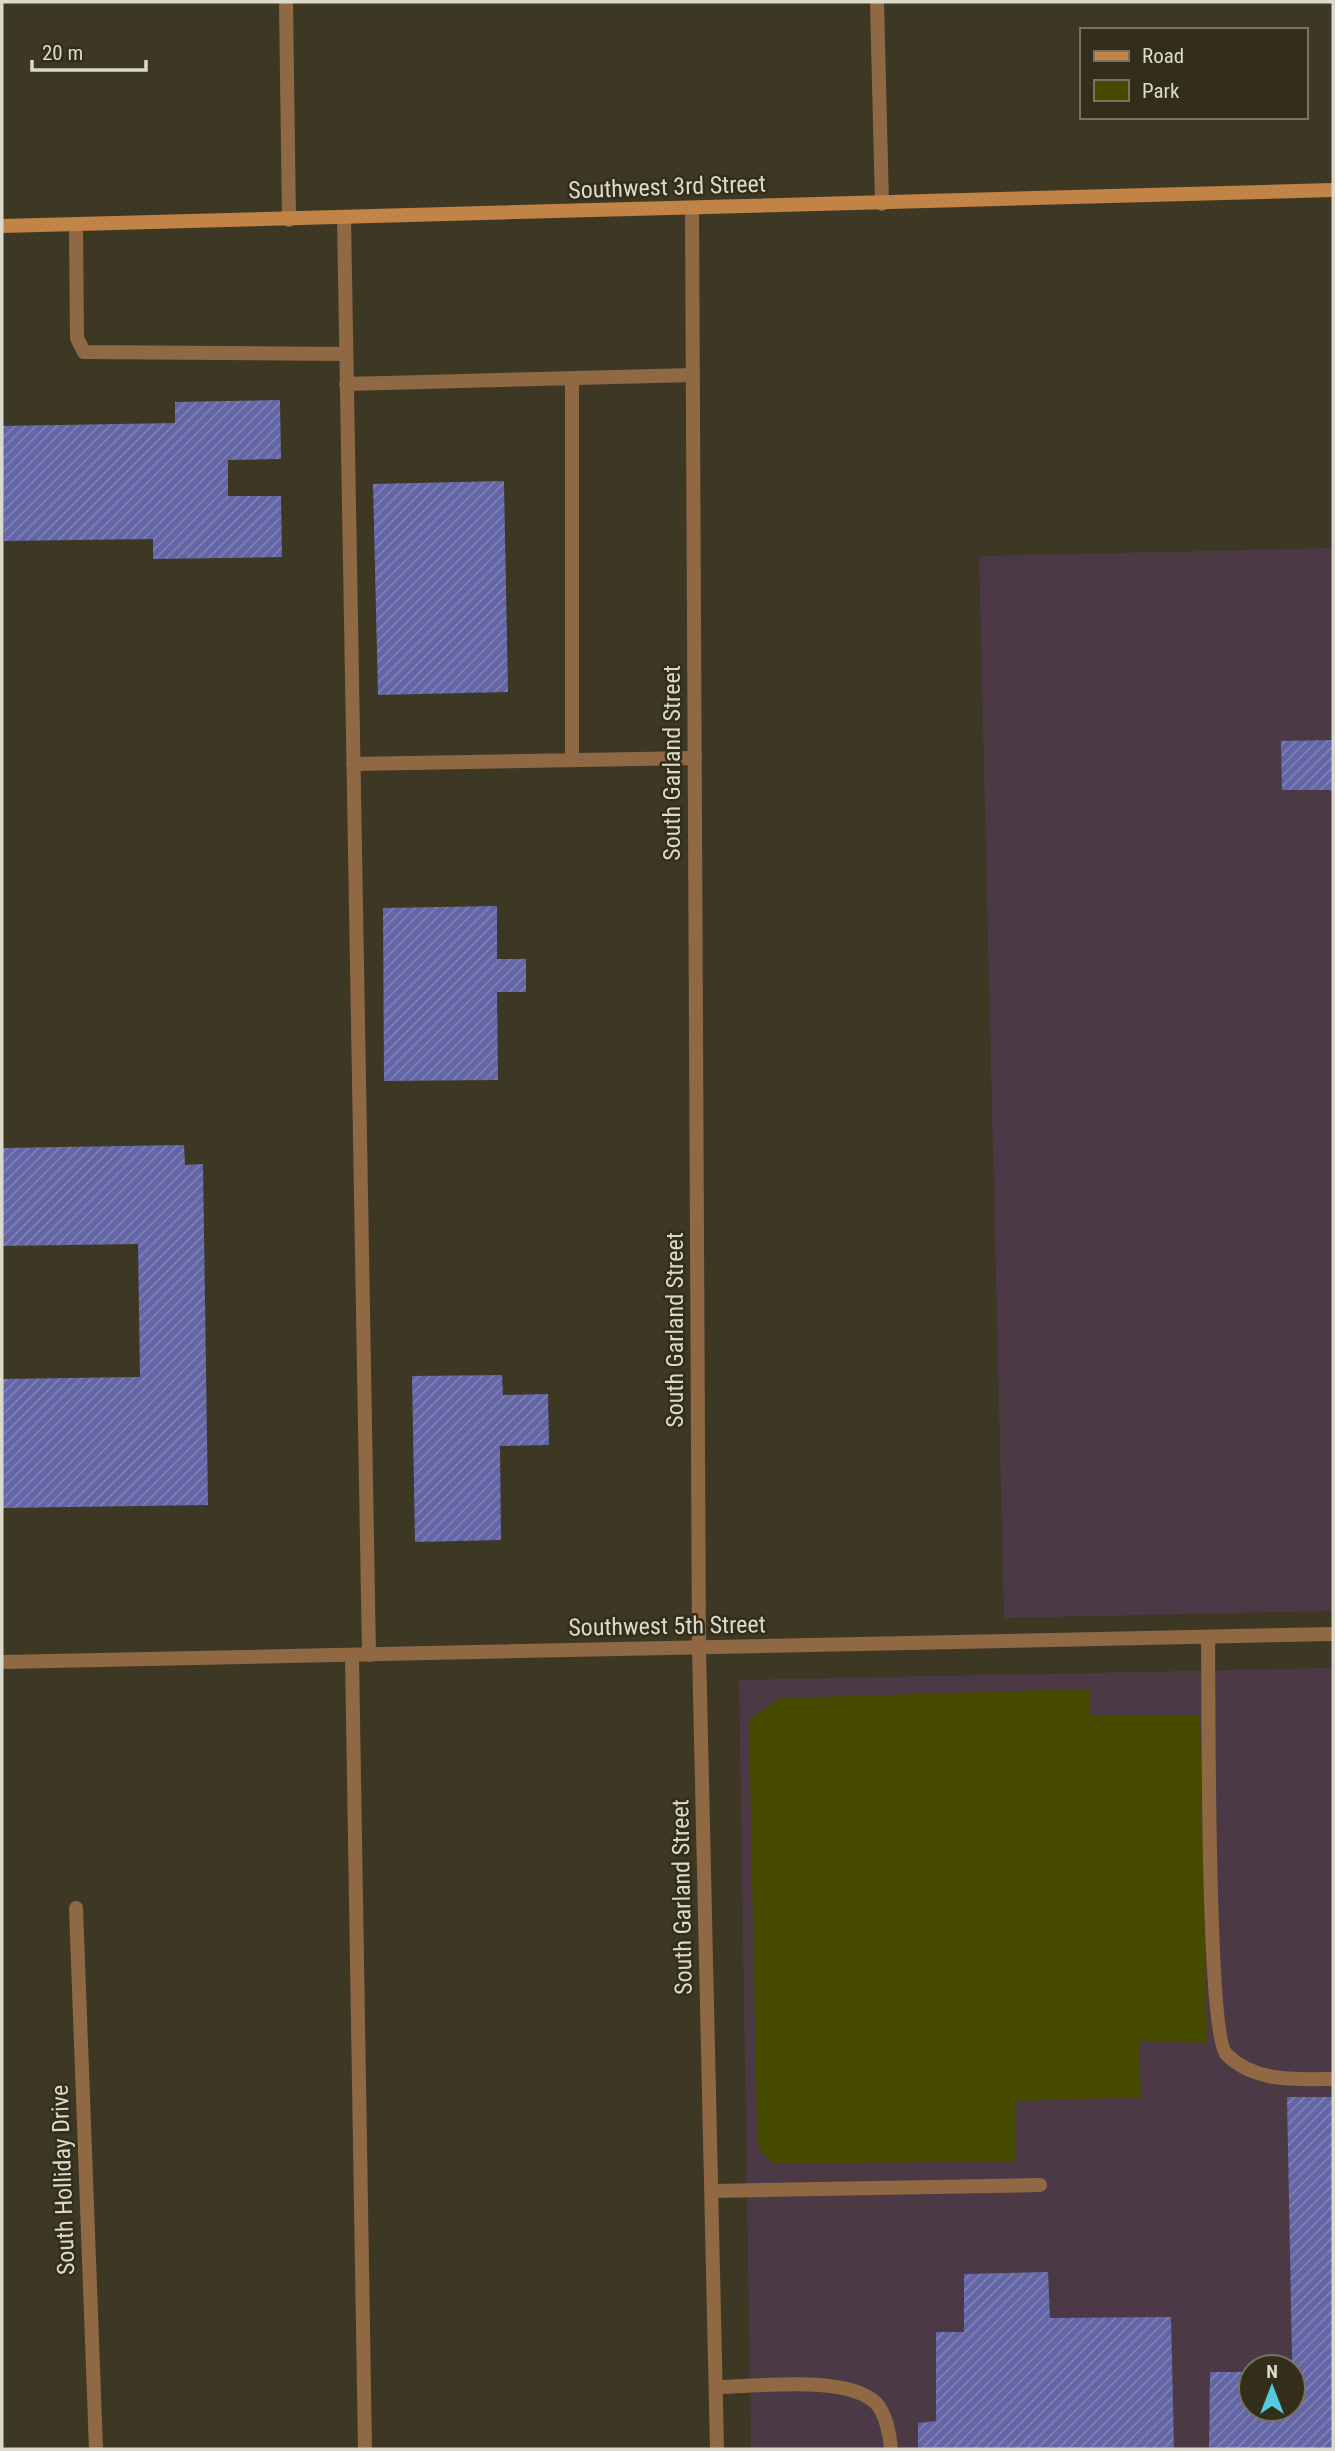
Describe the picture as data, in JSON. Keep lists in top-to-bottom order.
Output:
{
  "streets": {
    "main road": ["Southwest 3rd Street"],
    "street": ["South Garland Street", "Southwest 5th Street", "South Holliday Drive"]
  },
  "crossings": [
    ["Southwest 3rd Street", "South Garland Street"],
    ["South Garland Street", "Southwest 5th Street"]
  ],
  "legend": ["Road", "Park"],
  "scale_bar": "20 m",
  "north": "top"
}
